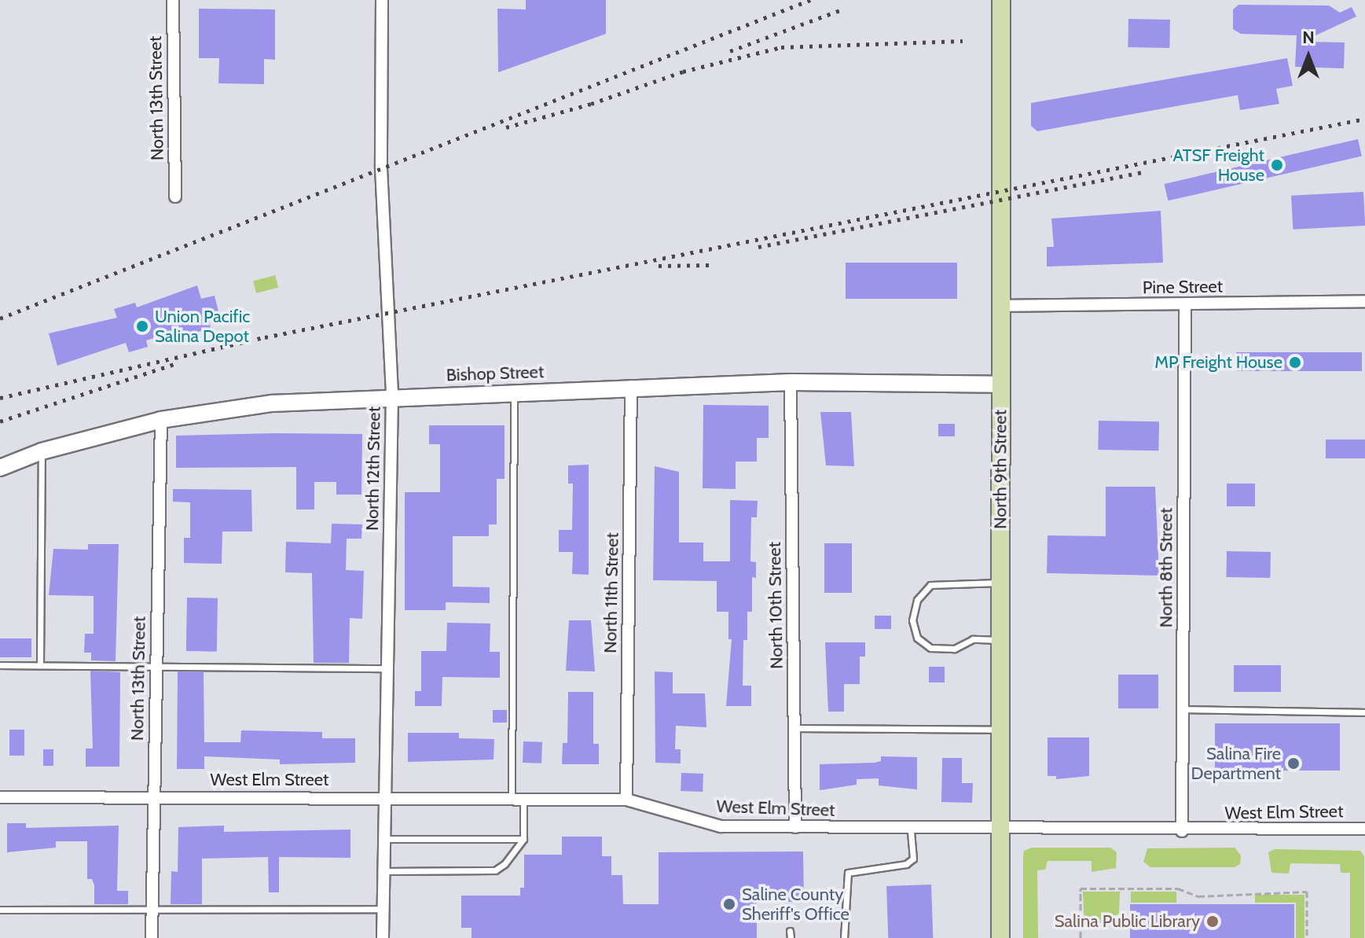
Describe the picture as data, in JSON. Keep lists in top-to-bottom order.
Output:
{
  "streets": {
    "main road": ["North 9th Street"],
    "street": [
      "North 13th Street",
      "Pine Street",
      "Bishop Street",
      "North 12th Street",
      "North 8th Street",
      "North 11th Street",
      "North 10th Street",
      "West Elm Street"
    ]
  },
  "crossings": [
    ["North 13th Street", "Bishop Street"],
    ["North 13th Street", "West Elm Street"],
    ["Pine Street", "North 9th Street"],
    ["Pine Street", "North 8th Street"],
    ["Bishop Street", "North 12th Street"],
    ["Bishop Street", "North 9th Street"],
    ["Bishop Street", "North 11th Street"],
    ["Bishop Street", "North 10th Street"],
    ["North 12th Street", "West Elm Street"],
    ["North 9th Street", "West Elm Street"],
    ["North 8th Street", "West Elm Street"],
    ["North 11th Street", "West Elm Street"],
    ["North 10th Street", "West Elm Street"]
  ],
  "places": [
    "ATSF Freight House",
    "Union Pacific Salina Depot",
    "MP Freight House",
    "Salina Fire Department",
    "Saline County Sheriff's Office",
    "Salina Public Library"
  ],
  "north": "top"
}
